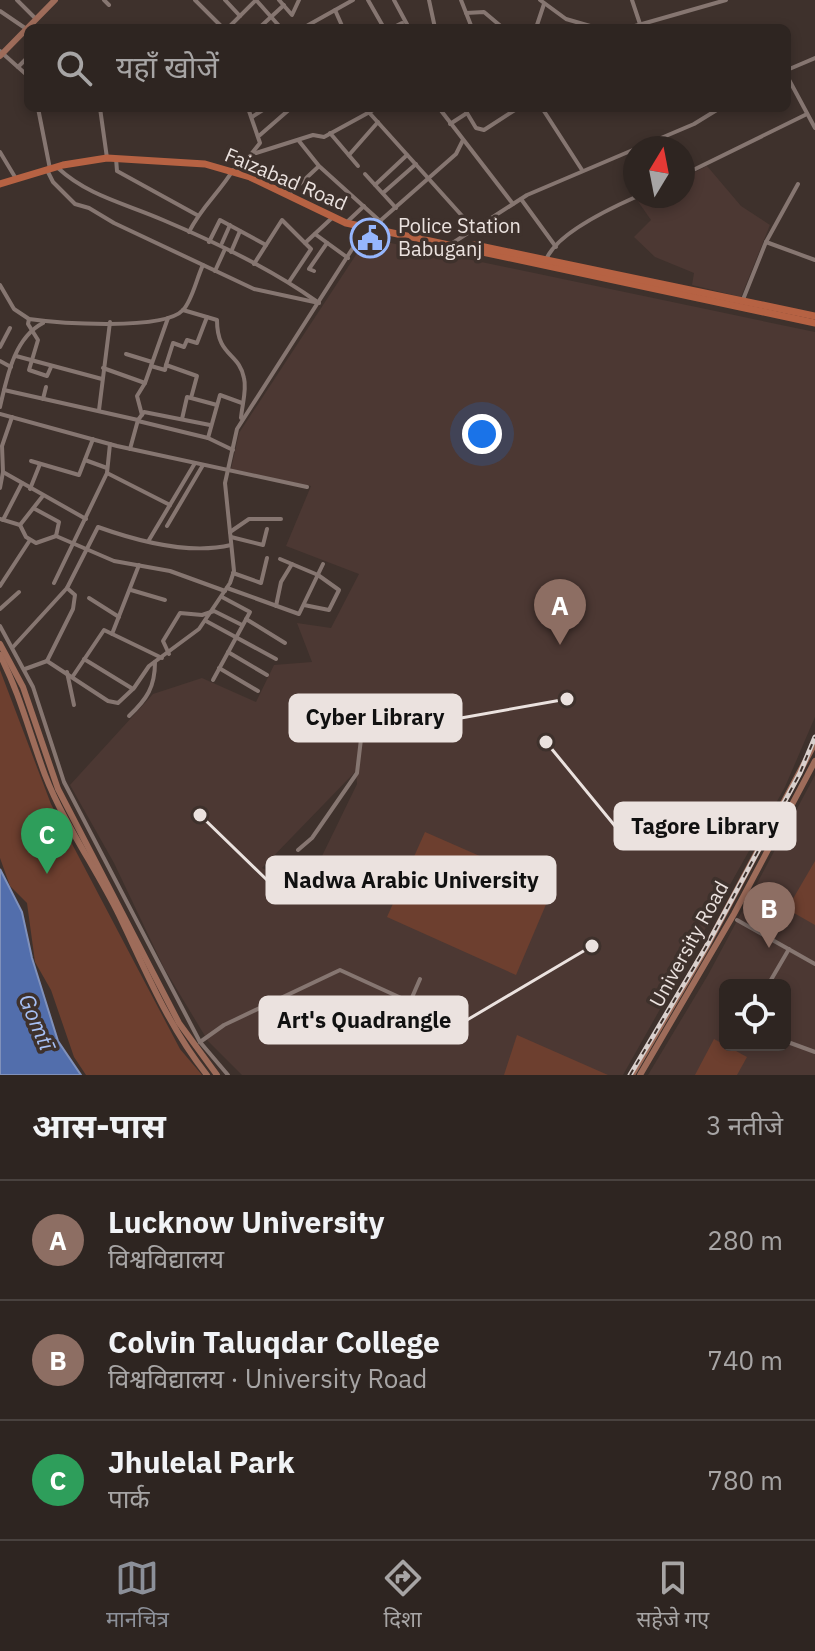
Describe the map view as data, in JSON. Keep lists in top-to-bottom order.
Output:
{
  "streets": {
    "main road": ["Faizabad Road"],
    "street": ["University Road"]
  },
  "water": ["Gomtī"],
  "places": {
    "public building": ["Police Station Babuganj"],
    "other": [
      "Cyber Library",
      "Tagore Library",
      "Nadwa Arabic University",
      "Art's Quadrangle"
    ]
  },
  "north": "top",
  "page": {
    "search": "यहाँ खोजें",
    "pins": ["A", "C", "B"],
    "heading": ["आस-पास", "3 नतीजे"],
    "list": [
      {
        "mark": "A",
        "name": "Lucknow University",
        "note": "विश्वविद्यालय",
        "value": "280 m"
      },
      {
        "mark": "B",
        "name": "Colvin Taluqdar College",
        "note": "विश्वविद्यालय · University Road",
        "value": "740 m"
      },
      {
        "mark": "C",
        "name": "Jhulelal Park",
        "note": "पार्क",
        "value": "780 m"
      }
    ],
    "nav": ["मानचित्र", "दिशा", "सहेजे गए"]
  }
}
